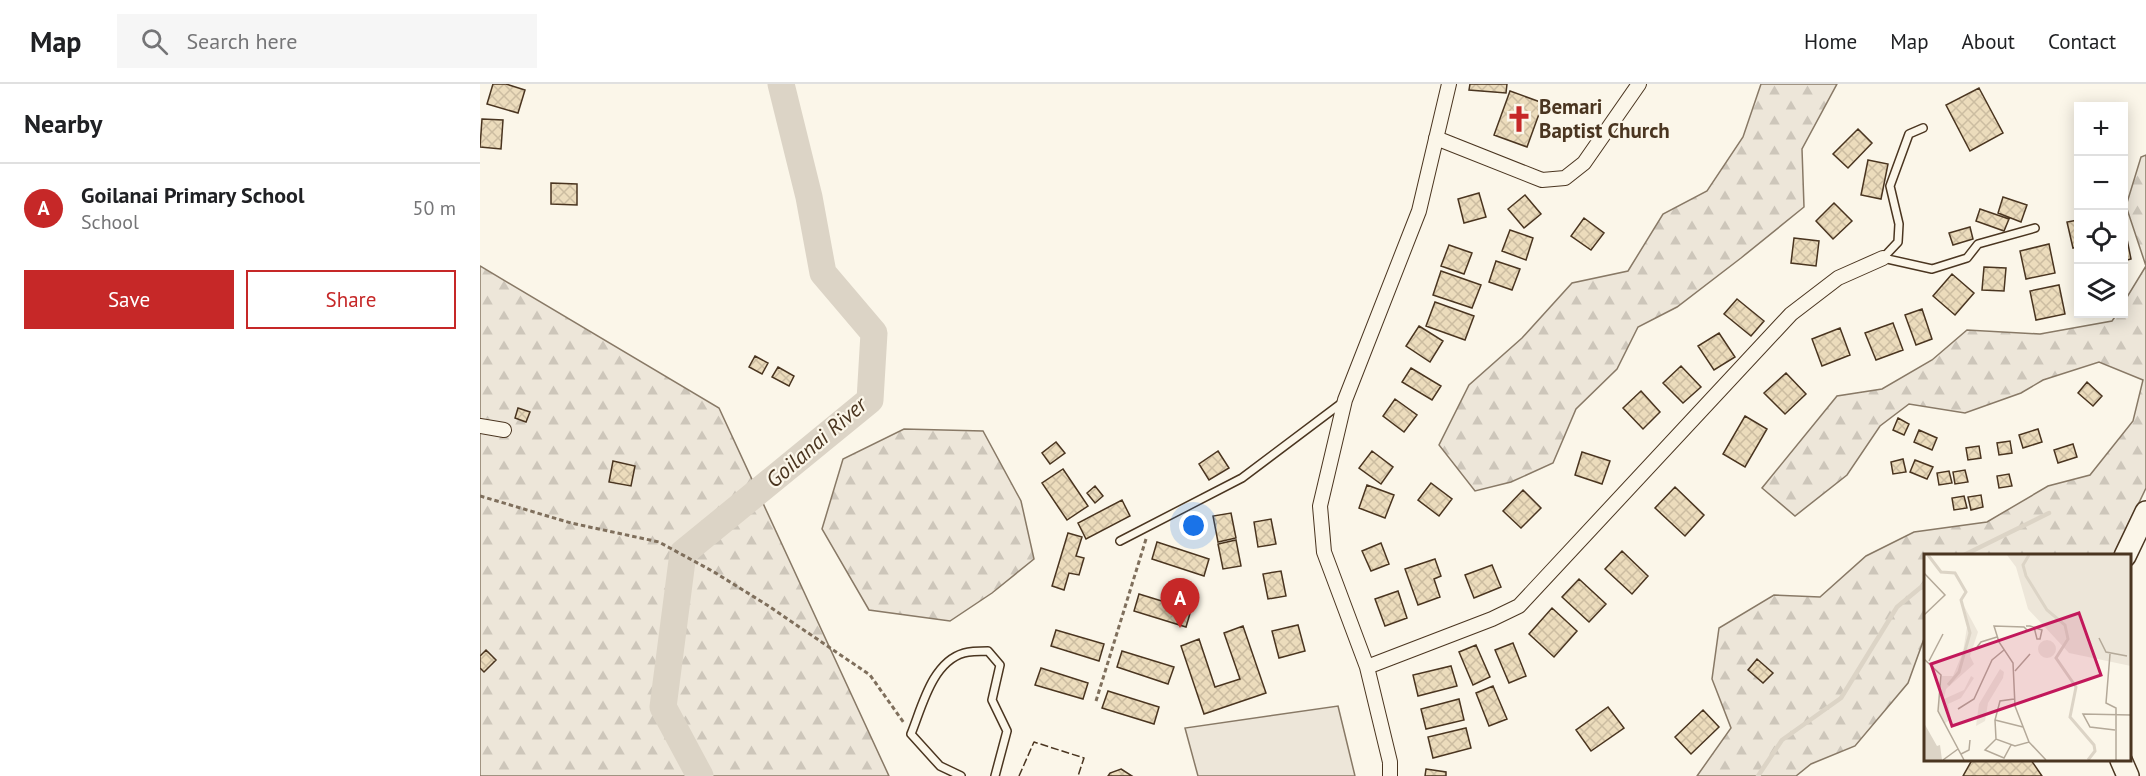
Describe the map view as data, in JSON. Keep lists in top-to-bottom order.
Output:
{
  "water": ["Goilanai River"],
  "places": {
    "church": ["Bemari Baptist Church"]
  },
  "page": {
    "header": "Map",
    "search": "Search here",
    "nav": [
      "Home",
      "Map",
      "About",
      "Contact"
    ],
    "heading": "Nearby",
    "map_buttons": ["+", "−"],
    "list": [
      {
        "mark": "A",
        "name": "Goilanai Primary School",
        "note": "School",
        "value": "50 m"
      }
    ],
    "buttons": ["Save", "Share"],
    "pins": "A"
  }
}
